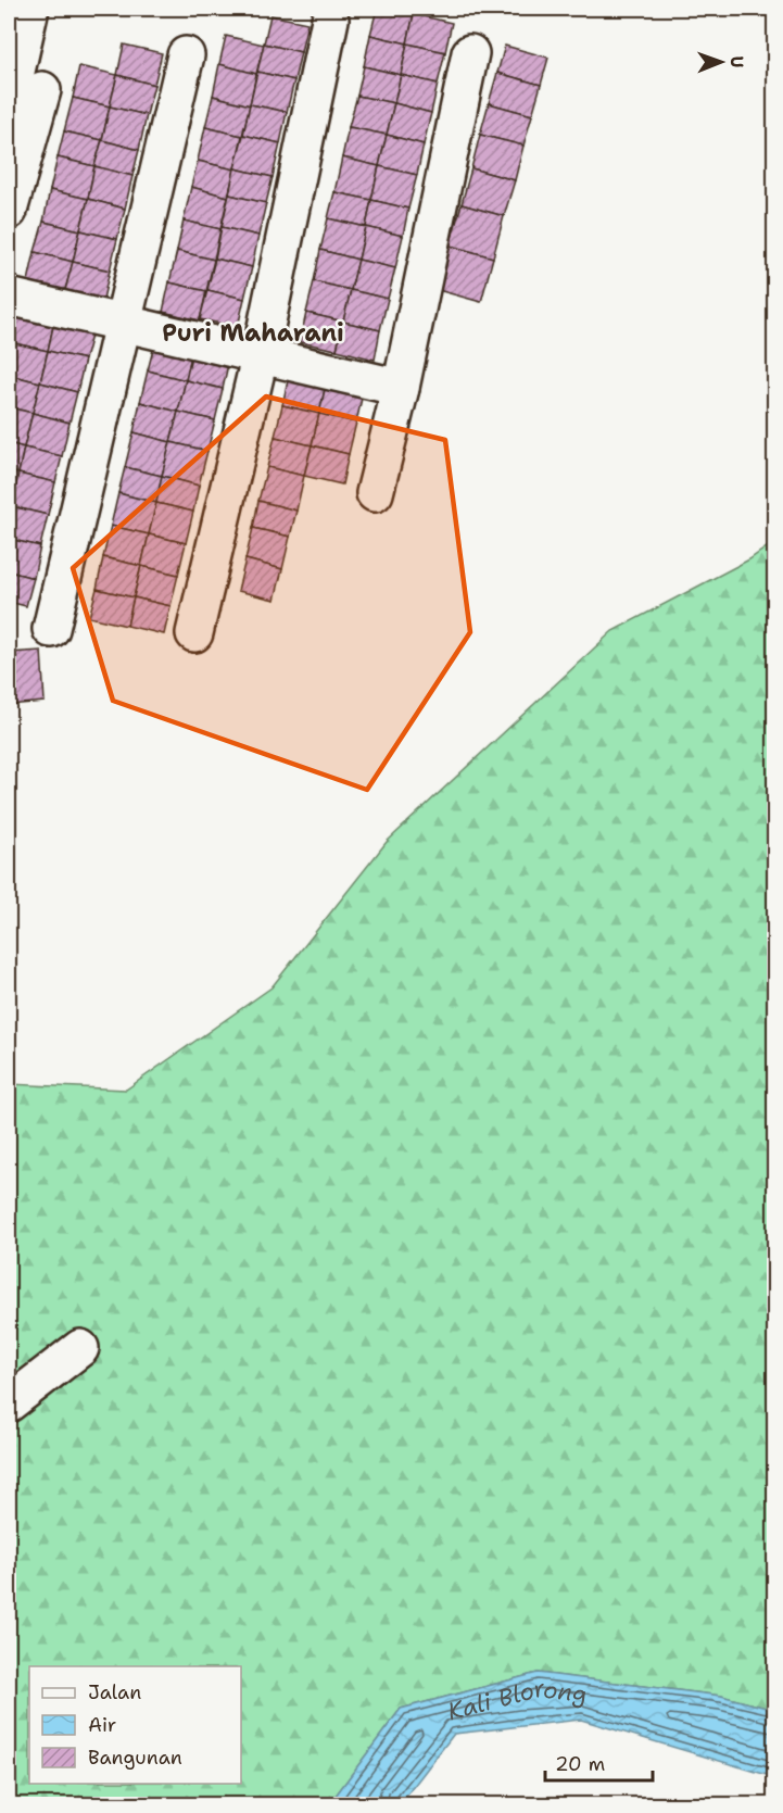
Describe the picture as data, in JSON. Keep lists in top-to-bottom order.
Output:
{
  "districts": ["Puri Maharani"],
  "water": ["Kali Blorong"],
  "legend": ["Jalan", "Air", "Bangunan"],
  "scale_bar": "20 m",
  "north": "right"
}
